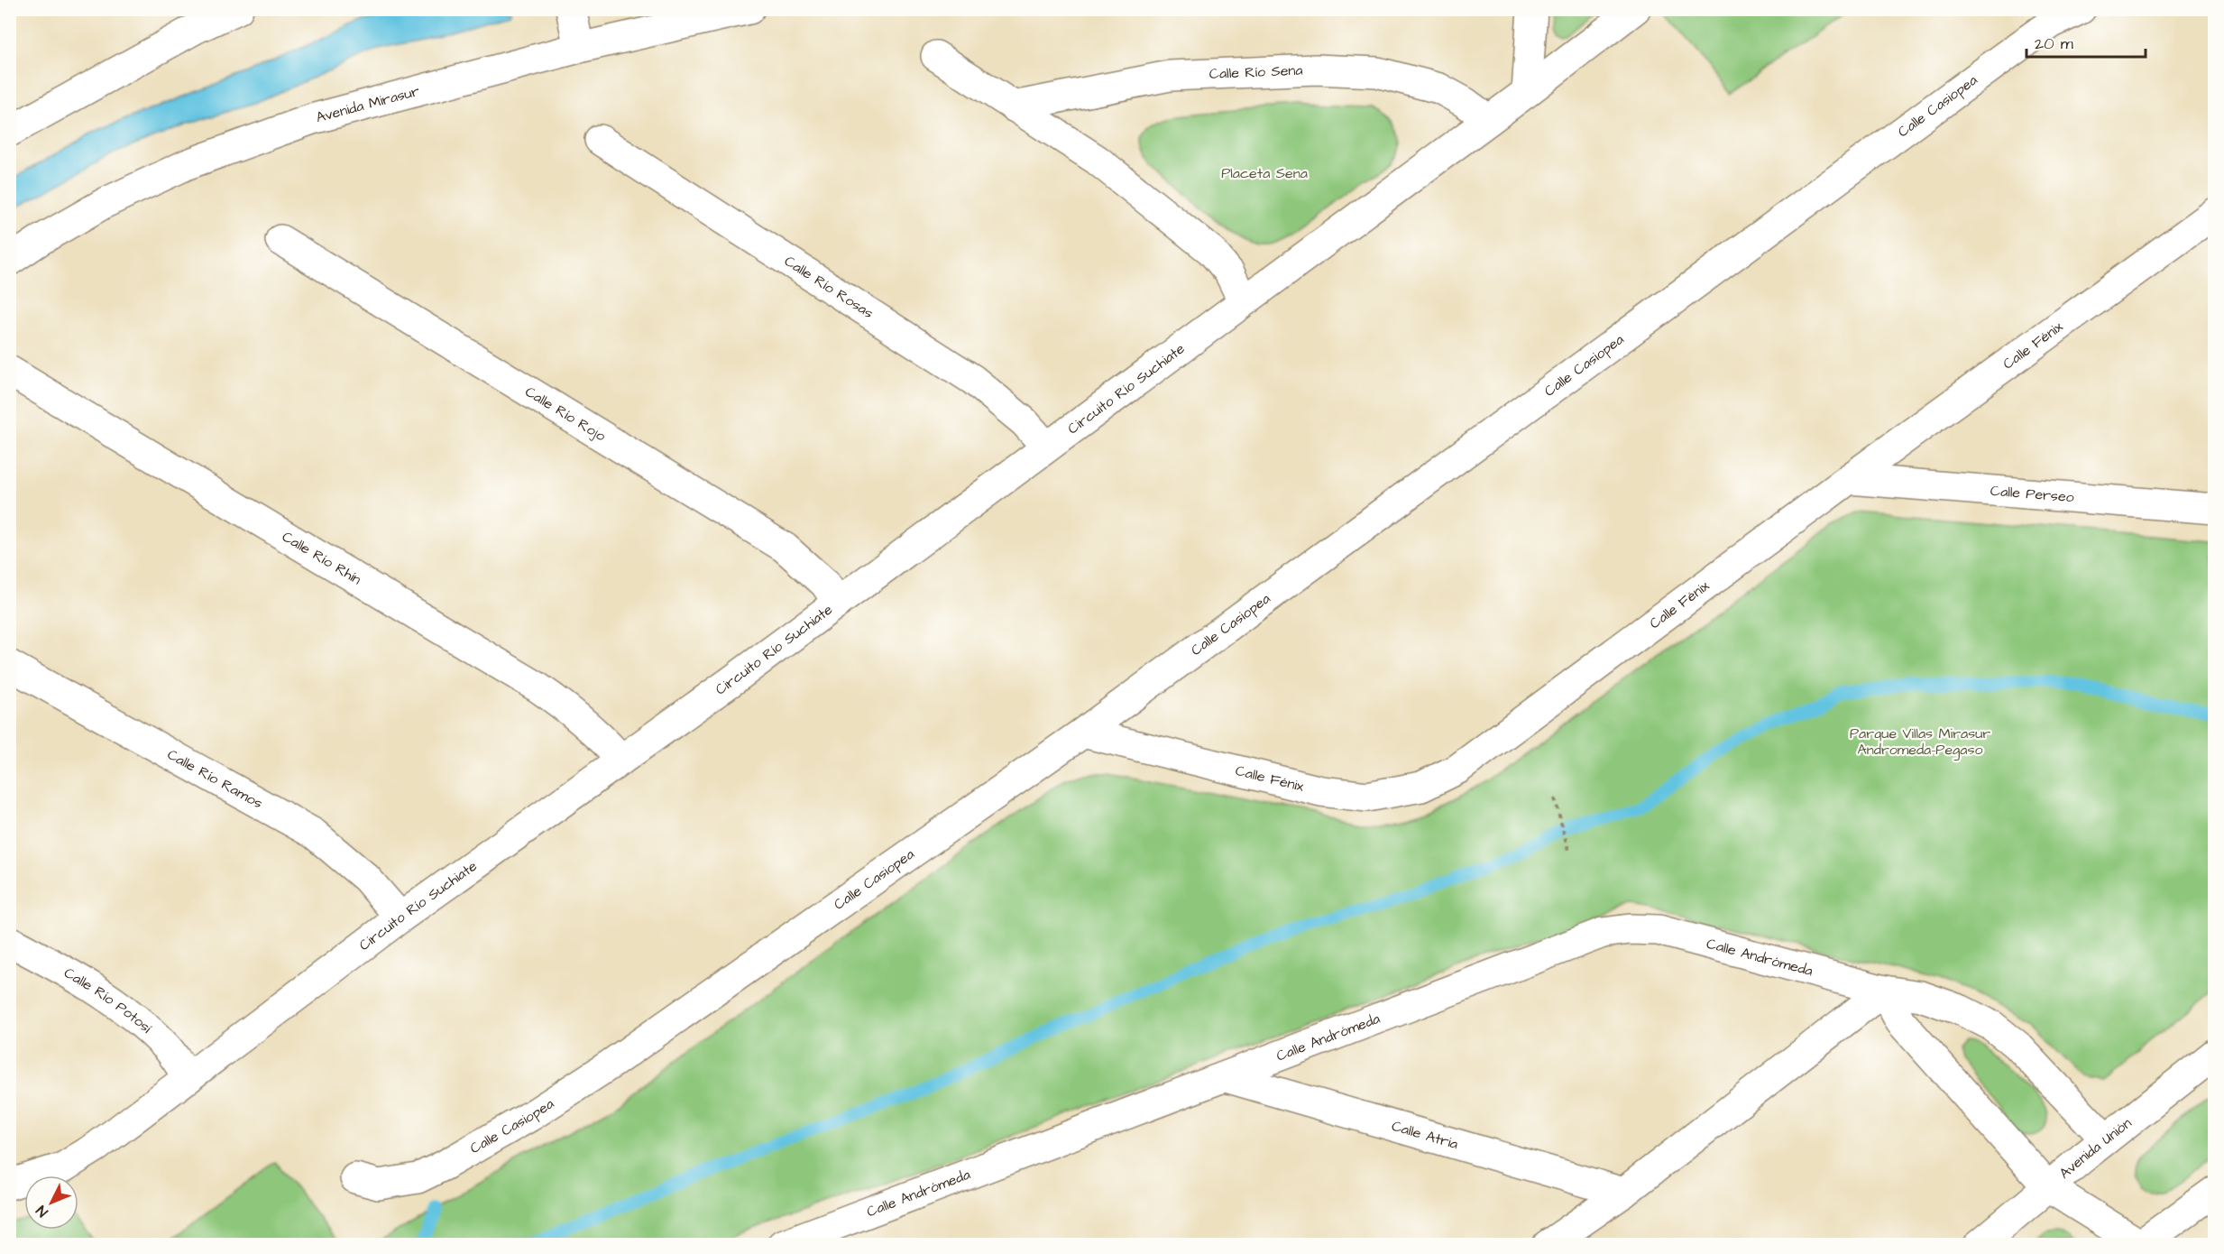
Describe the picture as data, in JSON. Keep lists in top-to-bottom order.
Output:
{
  "streets": {
    "street": [
      "Calle Río Sena",
      "Avenida Mirasur",
      "Calle Casiopea",
      "Calle Río Rosas",
      "Calle Fénix",
      "Circuito Río Suchiate",
      "Calle Río Rojo",
      "Calle Perseo",
      "Calle Río Rhín",
      "Calle Río Ramos",
      "Calle Andrómeda",
      "Calle Río Potosí",
      "Calle Atria",
      "Avenida Unión"
    ]
  },
  "crossings": [
    ["Calle Río Sena", "Circuito Río Suchiate"],
    ["Calle Casiopea", "Calle Fénix"],
    ["Calle Río Rosas", "Circuito Río Suchiate"],
    ["Calle Fénix", "Calle Perseo"],
    ["Circuito Río Suchiate", "Calle Río Rojo"],
    ["Circuito Río Suchiate", "Calle Río Rhín"],
    ["Circuito Río Suchiate", "Calle Río Ramos"],
    ["Circuito Río Suchiate", "Calle Río Potosí"],
    ["Calle Andrómeda", "Calle Atria"],
    ["Calle Andrómeda", "Avenida Unión"]
  ],
  "parks": ["Placeta Sena", "Parque Villas Mirasur Andromeda-Pegaso"],
  "scale_bar": "20 m",
  "north": "bottom left"
}
